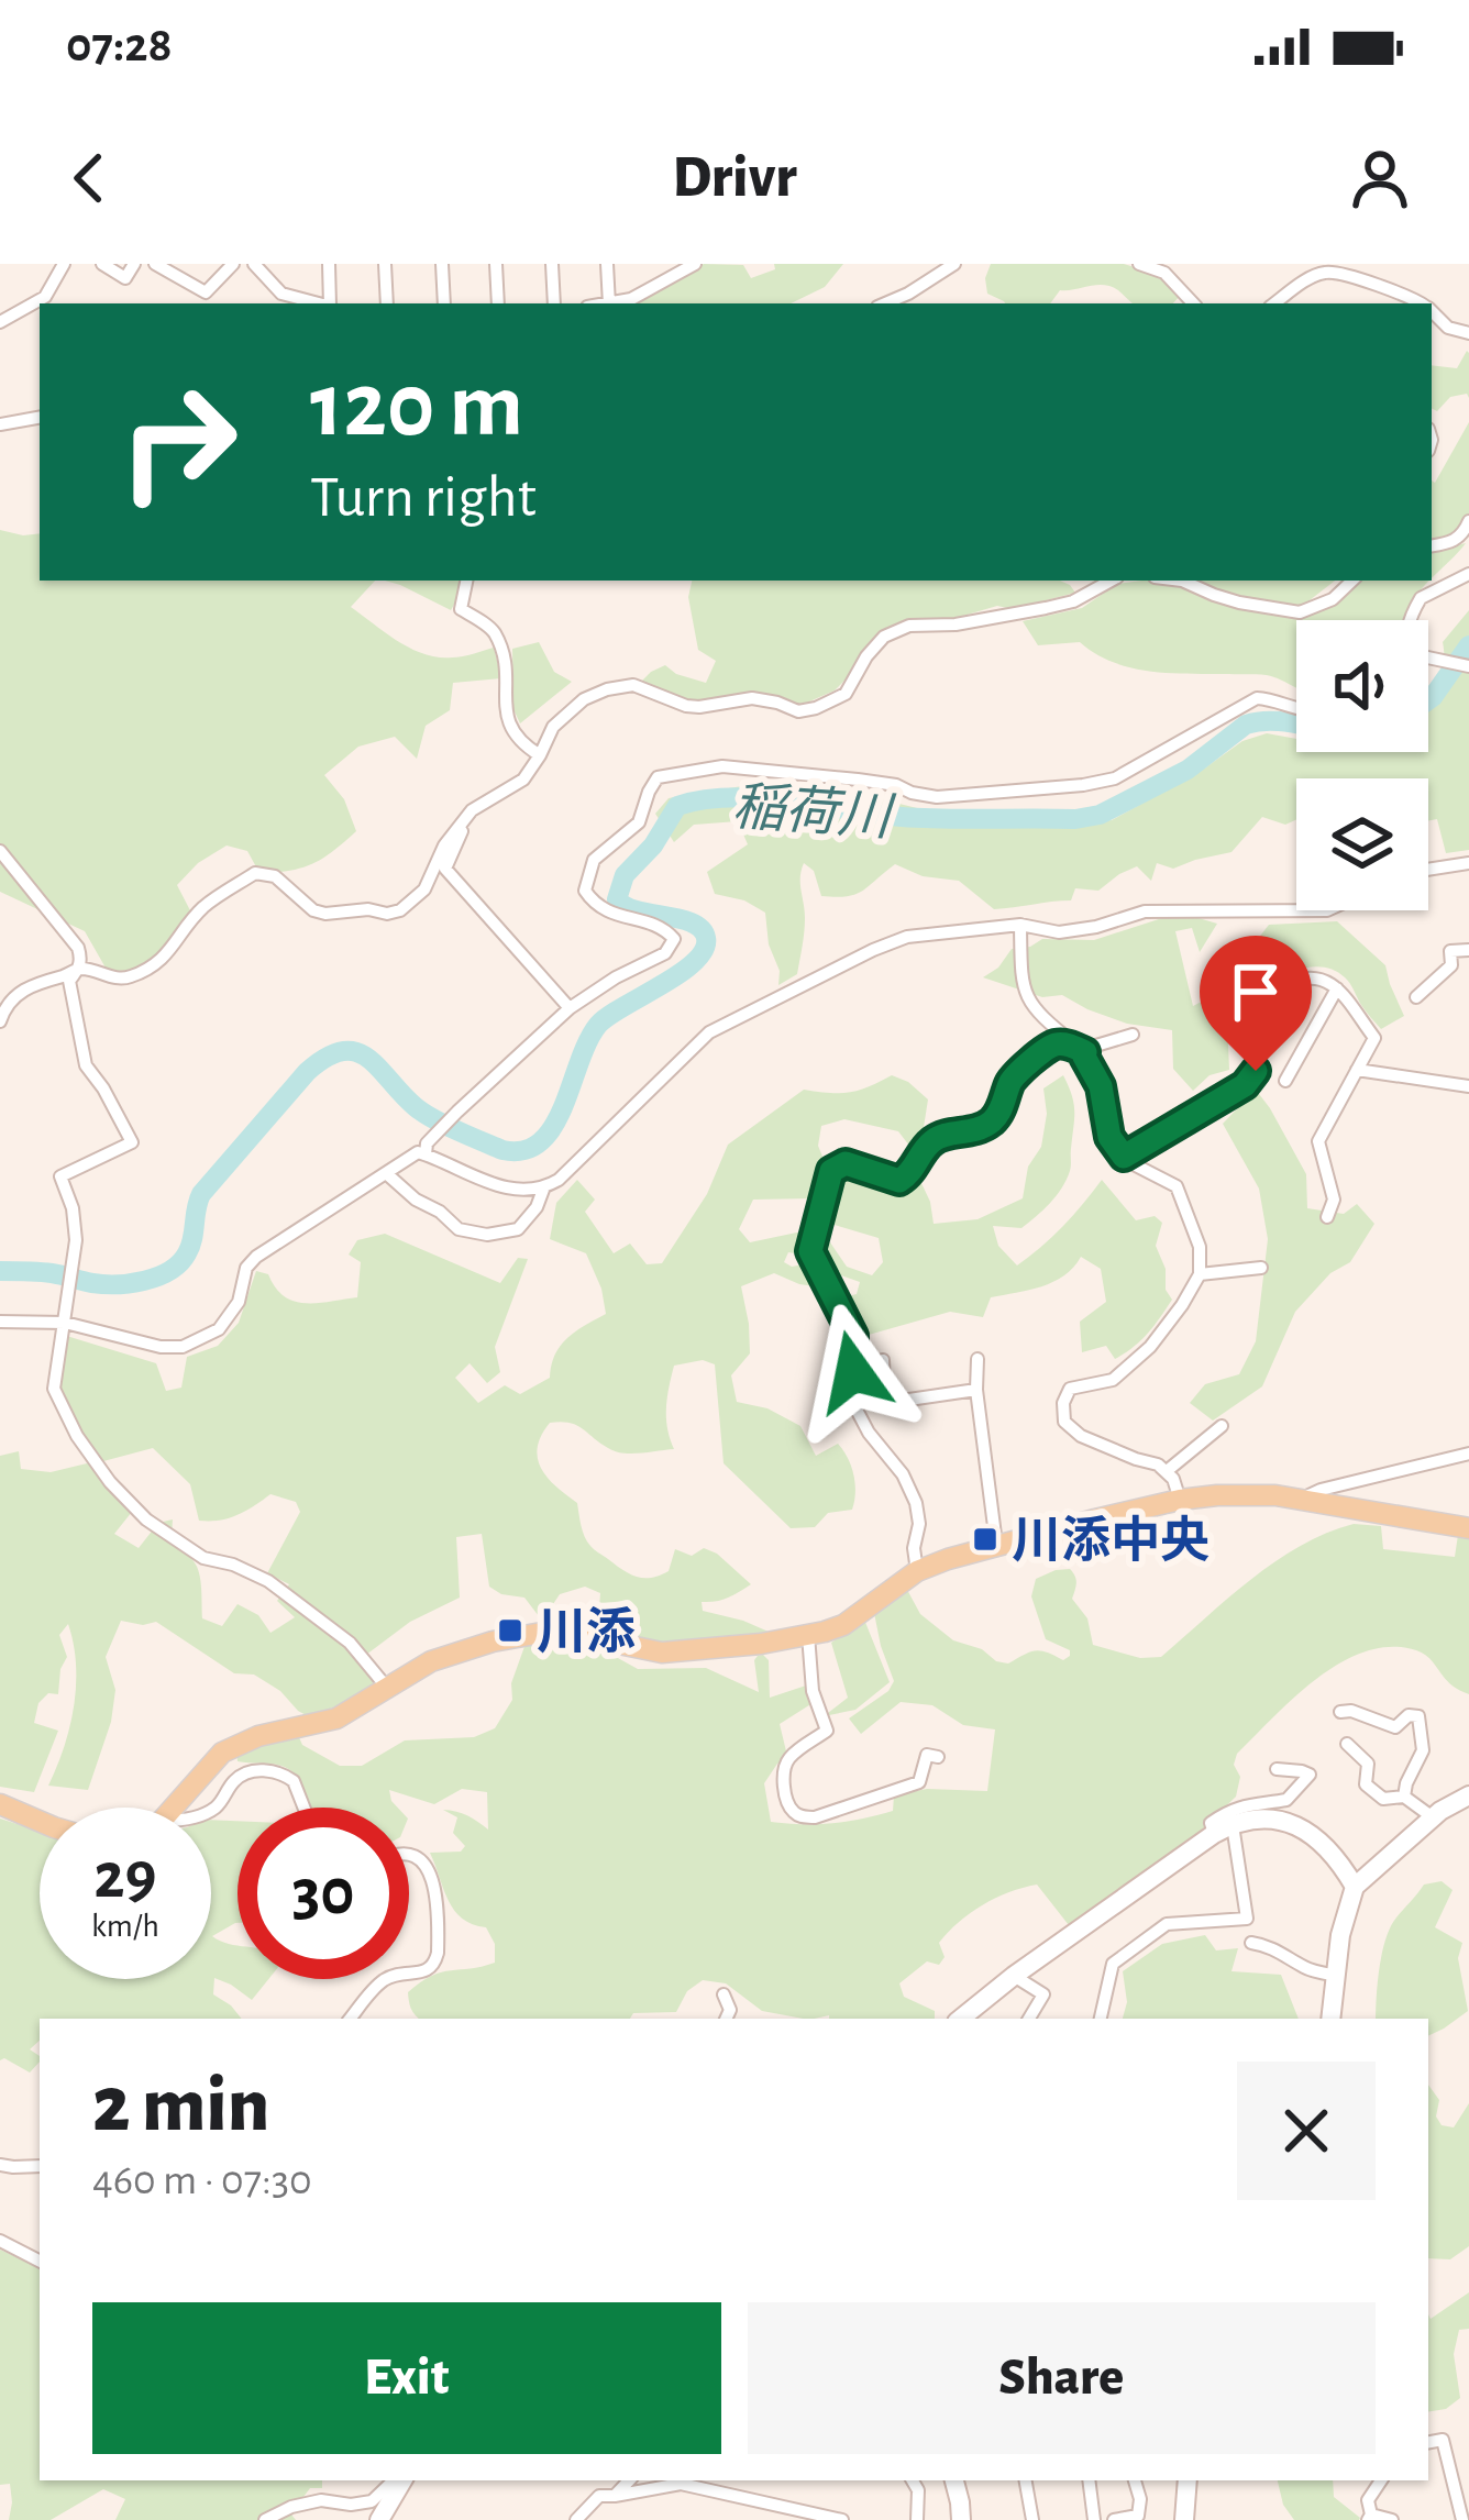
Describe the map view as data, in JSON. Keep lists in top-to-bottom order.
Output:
{
  "water": ["稲荷川"],
  "places": {
    "transit": ["川添中央", "川添"]
  },
  "page": {
    "status": "07:28",
    "header": "Drivr",
    "turn": ["120 m", "Turn right"],
    "speed": "29 km/h",
    "limit": "30",
    "heading": ["2 min", "460 m · 07:30"],
    "buttons": ["Exit", "Share"]
  }
}
